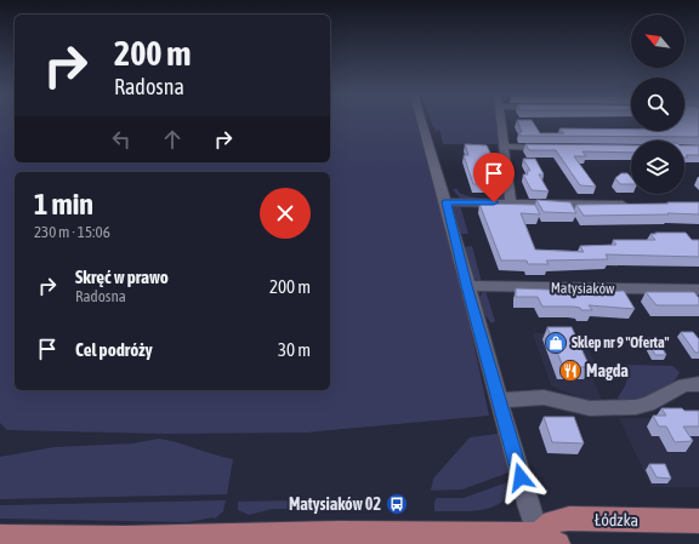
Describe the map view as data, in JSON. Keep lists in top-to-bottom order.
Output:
{
  "streets": {
    "main road": ["Łódzka"],
    "street": ["Matysiaków"]
  },
  "places": {
    "shop": ["Sklep nr 9 \"Oferta\""],
    "restaurant": ["Magda"],
    "bus stop": ["Matysiaków 02"]
  },
  "north": "top left",
  "page": {
    "turn": ["200 m", "Radosna"],
    "heading": ["1 min", "230 m · 15:06"],
    "list": [
      {
        "name": "Skręć w prawo",
        "note": "Radosna",
        "value": "200 m"
      },
      {
        "name": "Cel podróży",
        "value": "30 m"
      }
    ]
  }
}
